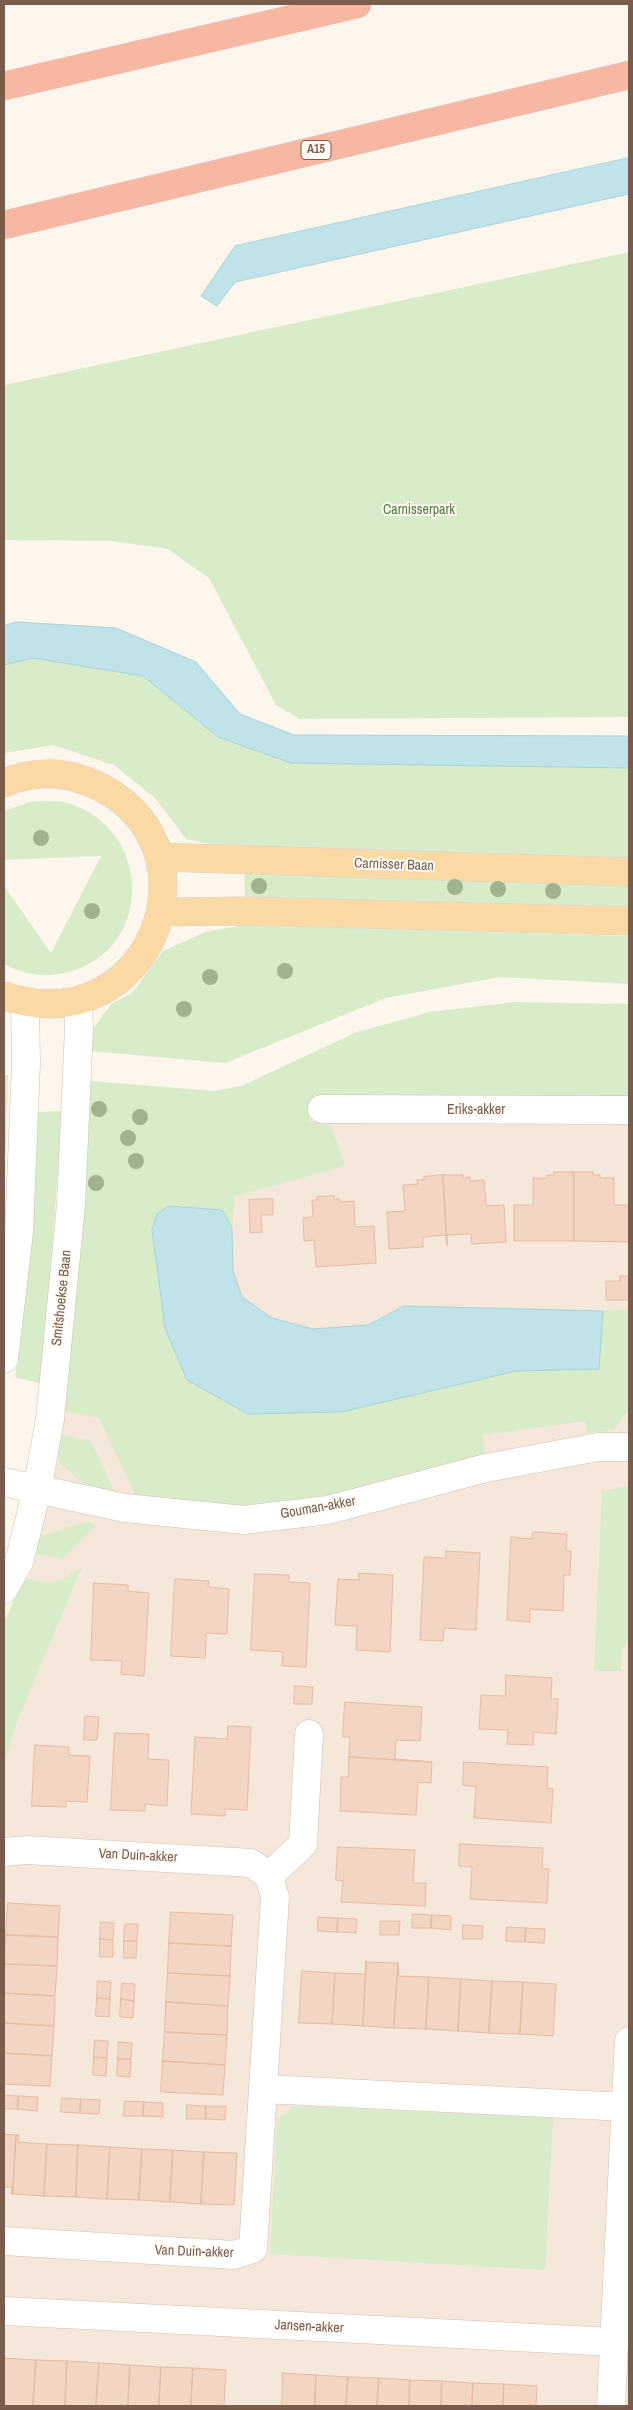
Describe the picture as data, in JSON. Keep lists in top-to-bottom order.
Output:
{
  "streets": {
    "highway": ["A15"],
    "main road": ["Carnisser Baan"],
    "street": [
      "Eriks-akker",
      "Smitshoekse Baan",
      "Gouman-akker",
      "Van Duin-akker",
      "Jansen-akker"
    ]
  },
  "crossings": [
    ["Smitshoekse Baan", "Gouman-akker"]
  ],
  "parks": ["Carnisserpark"]
}
